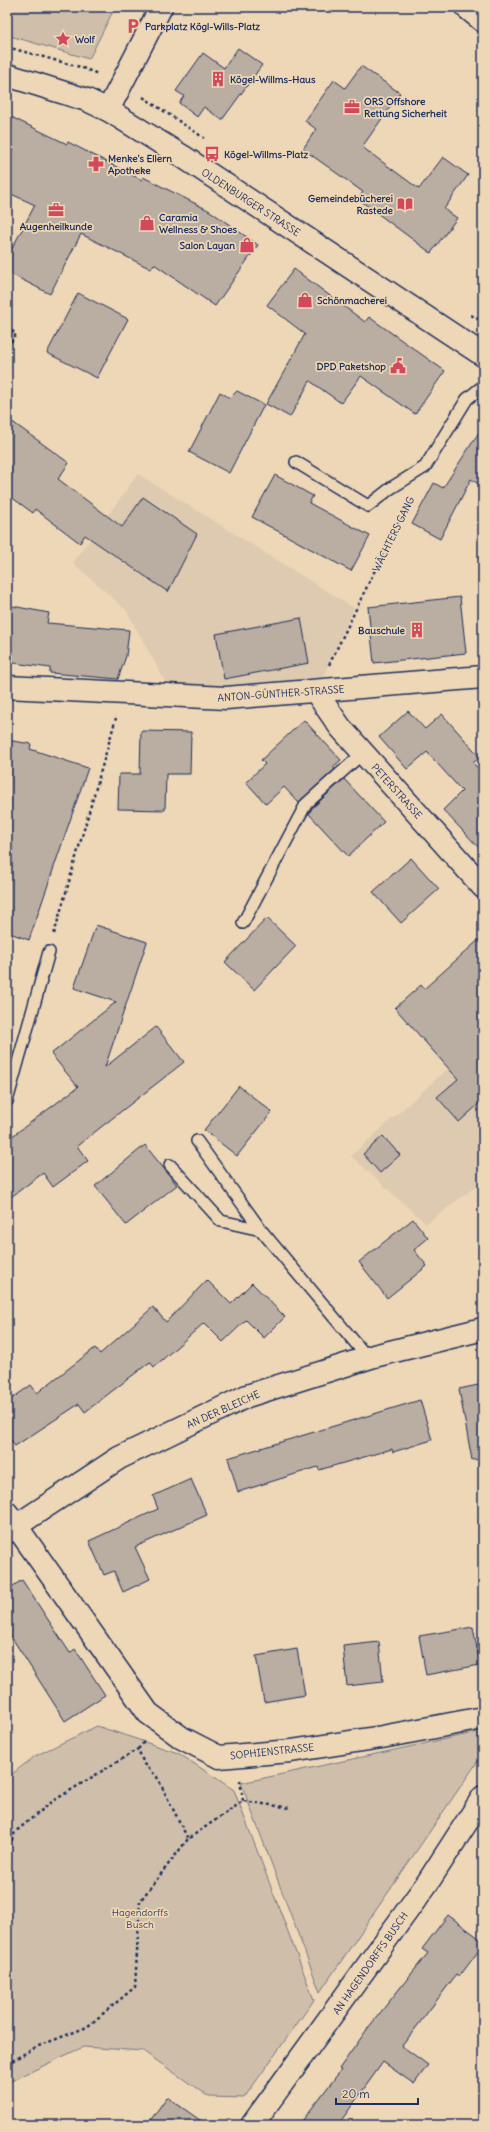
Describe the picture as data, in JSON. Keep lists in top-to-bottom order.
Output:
{
  "streets": {
    "street": [
      "OLDENBURGER STRASSE",
      "ANTON-GÜNTHER-STRASSE",
      "PETERSTRASSE",
      "AN DER BLEICHE",
      "SOPHIENSTRASSE",
      "AN HAGENDORFFS BUSCH"
    ],
    "path": ["WÄCHTERS GANG"]
  },
  "crossings": [
    ["WÄCHTERS GANG", "ANTON-GÜNTHER-STRASSE"],
    ["WÄCHTERS GANG", "PETERSTRASSE"],
    ["ANTON-GÜNTHER-STRASSE", "PETERSTRASSE"],
    ["AN DER BLEICHE", "SOPHIENSTRASSE"]
  ],
  "parks": ["Hagendorffs Busch"],
  "places": {
    "parking": ["Parkplatz Kögl-Wills-Platz"],
    "place": ["Wolf"],
    "building": ["Kögel-Willms-Haus", "Bauschule"],
    "office": ["ORS Offshore Rettung Sicherheit", "Augenheilkunde"],
    "bus stop": ["Kögel-Willms-Platz"],
    "pharmacy": ["Menke's Ellern Apotheke"],
    "library": ["Gemeindebücherei Rastede"],
    "shop": ["Caramia Wellness & Shoes", "Salon Layan", "Schönmacherei"],
    "public building": ["DPD Paketshop"]
  },
  "scale_bar": "20 m"
}
